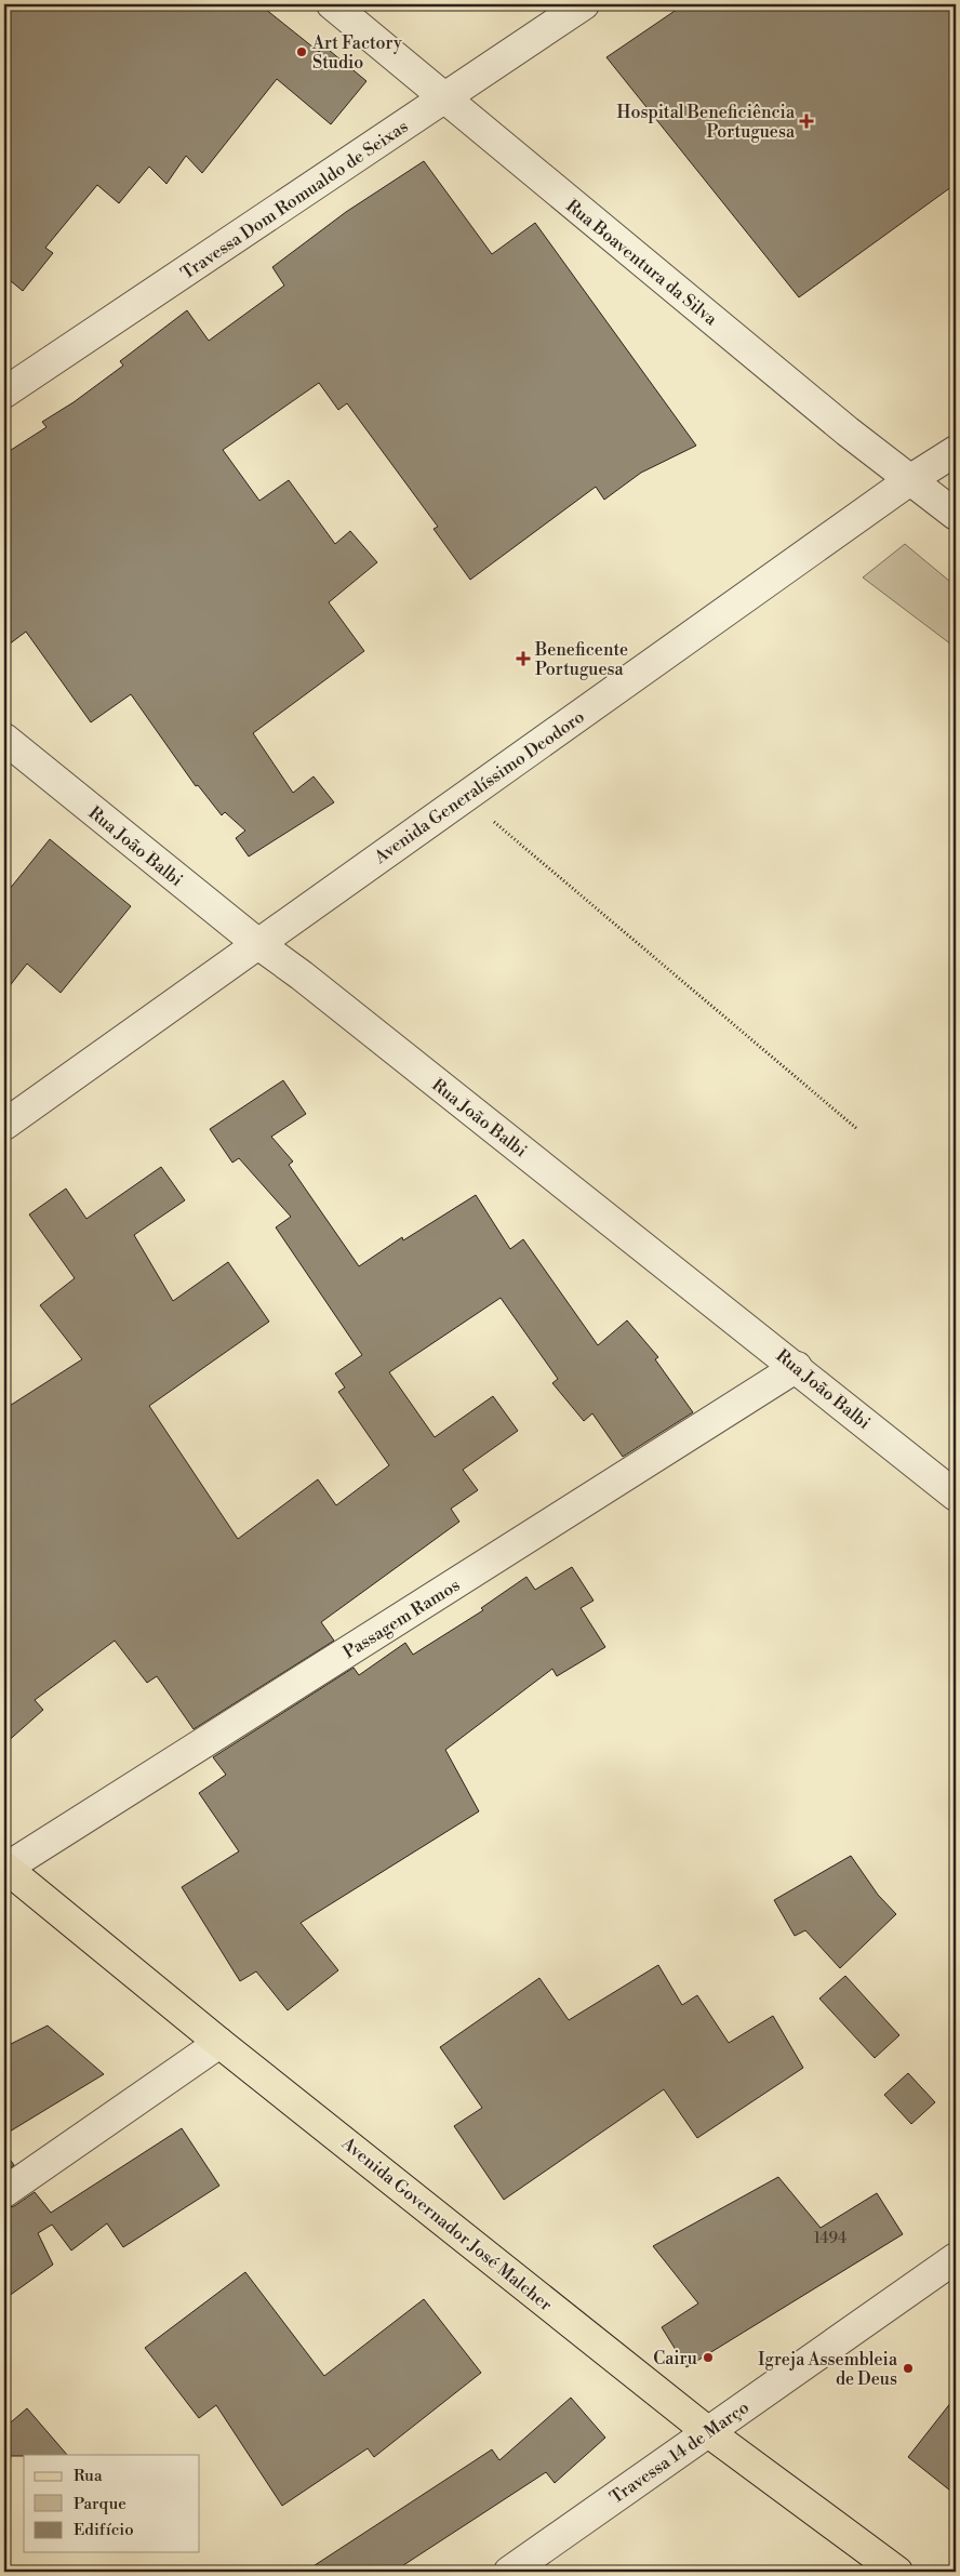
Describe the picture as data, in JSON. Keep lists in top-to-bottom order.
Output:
{
  "streets": {
    "main road": ["Avenida Governador José Malcher"],
    "street": [
      "Travessa Dom Romualdo de Seixas",
      "Rua Boaventura da Silva",
      "Avenida Generalíssimo Deodoro",
      "Rua João Balbi",
      "Passagem Ramos",
      "Travessa 14 de Março"
    ]
  },
  "crossings": [
    ["Travessa Dom Romualdo de Seixas", "Rua Boaventura da Silva"],
    ["Rua Boaventura da Silva", "Avenida Generalíssimo Deodoro"],
    ["Avenida Generalíssimo Deodoro", "Rua João Balbi"],
    ["Rua João Balbi", "Passagem Ramos"],
    ["Passagem Ramos", "Avenida Governador José Malcher"],
    ["Avenida Governador José Malcher", "Travessa 14 de Março"]
  ],
  "places": {
    "other": ["Art Factory Studio", "Cairu", "Igreja Assembleia de Deus"],
    "health": ["Hospital Beneficiência Portuguesa", "Beneficente Portuguesa"]
  },
  "house_numbers": ["1494"],
  "legend": ["Rua", "Parque", "Edifício"]
}
